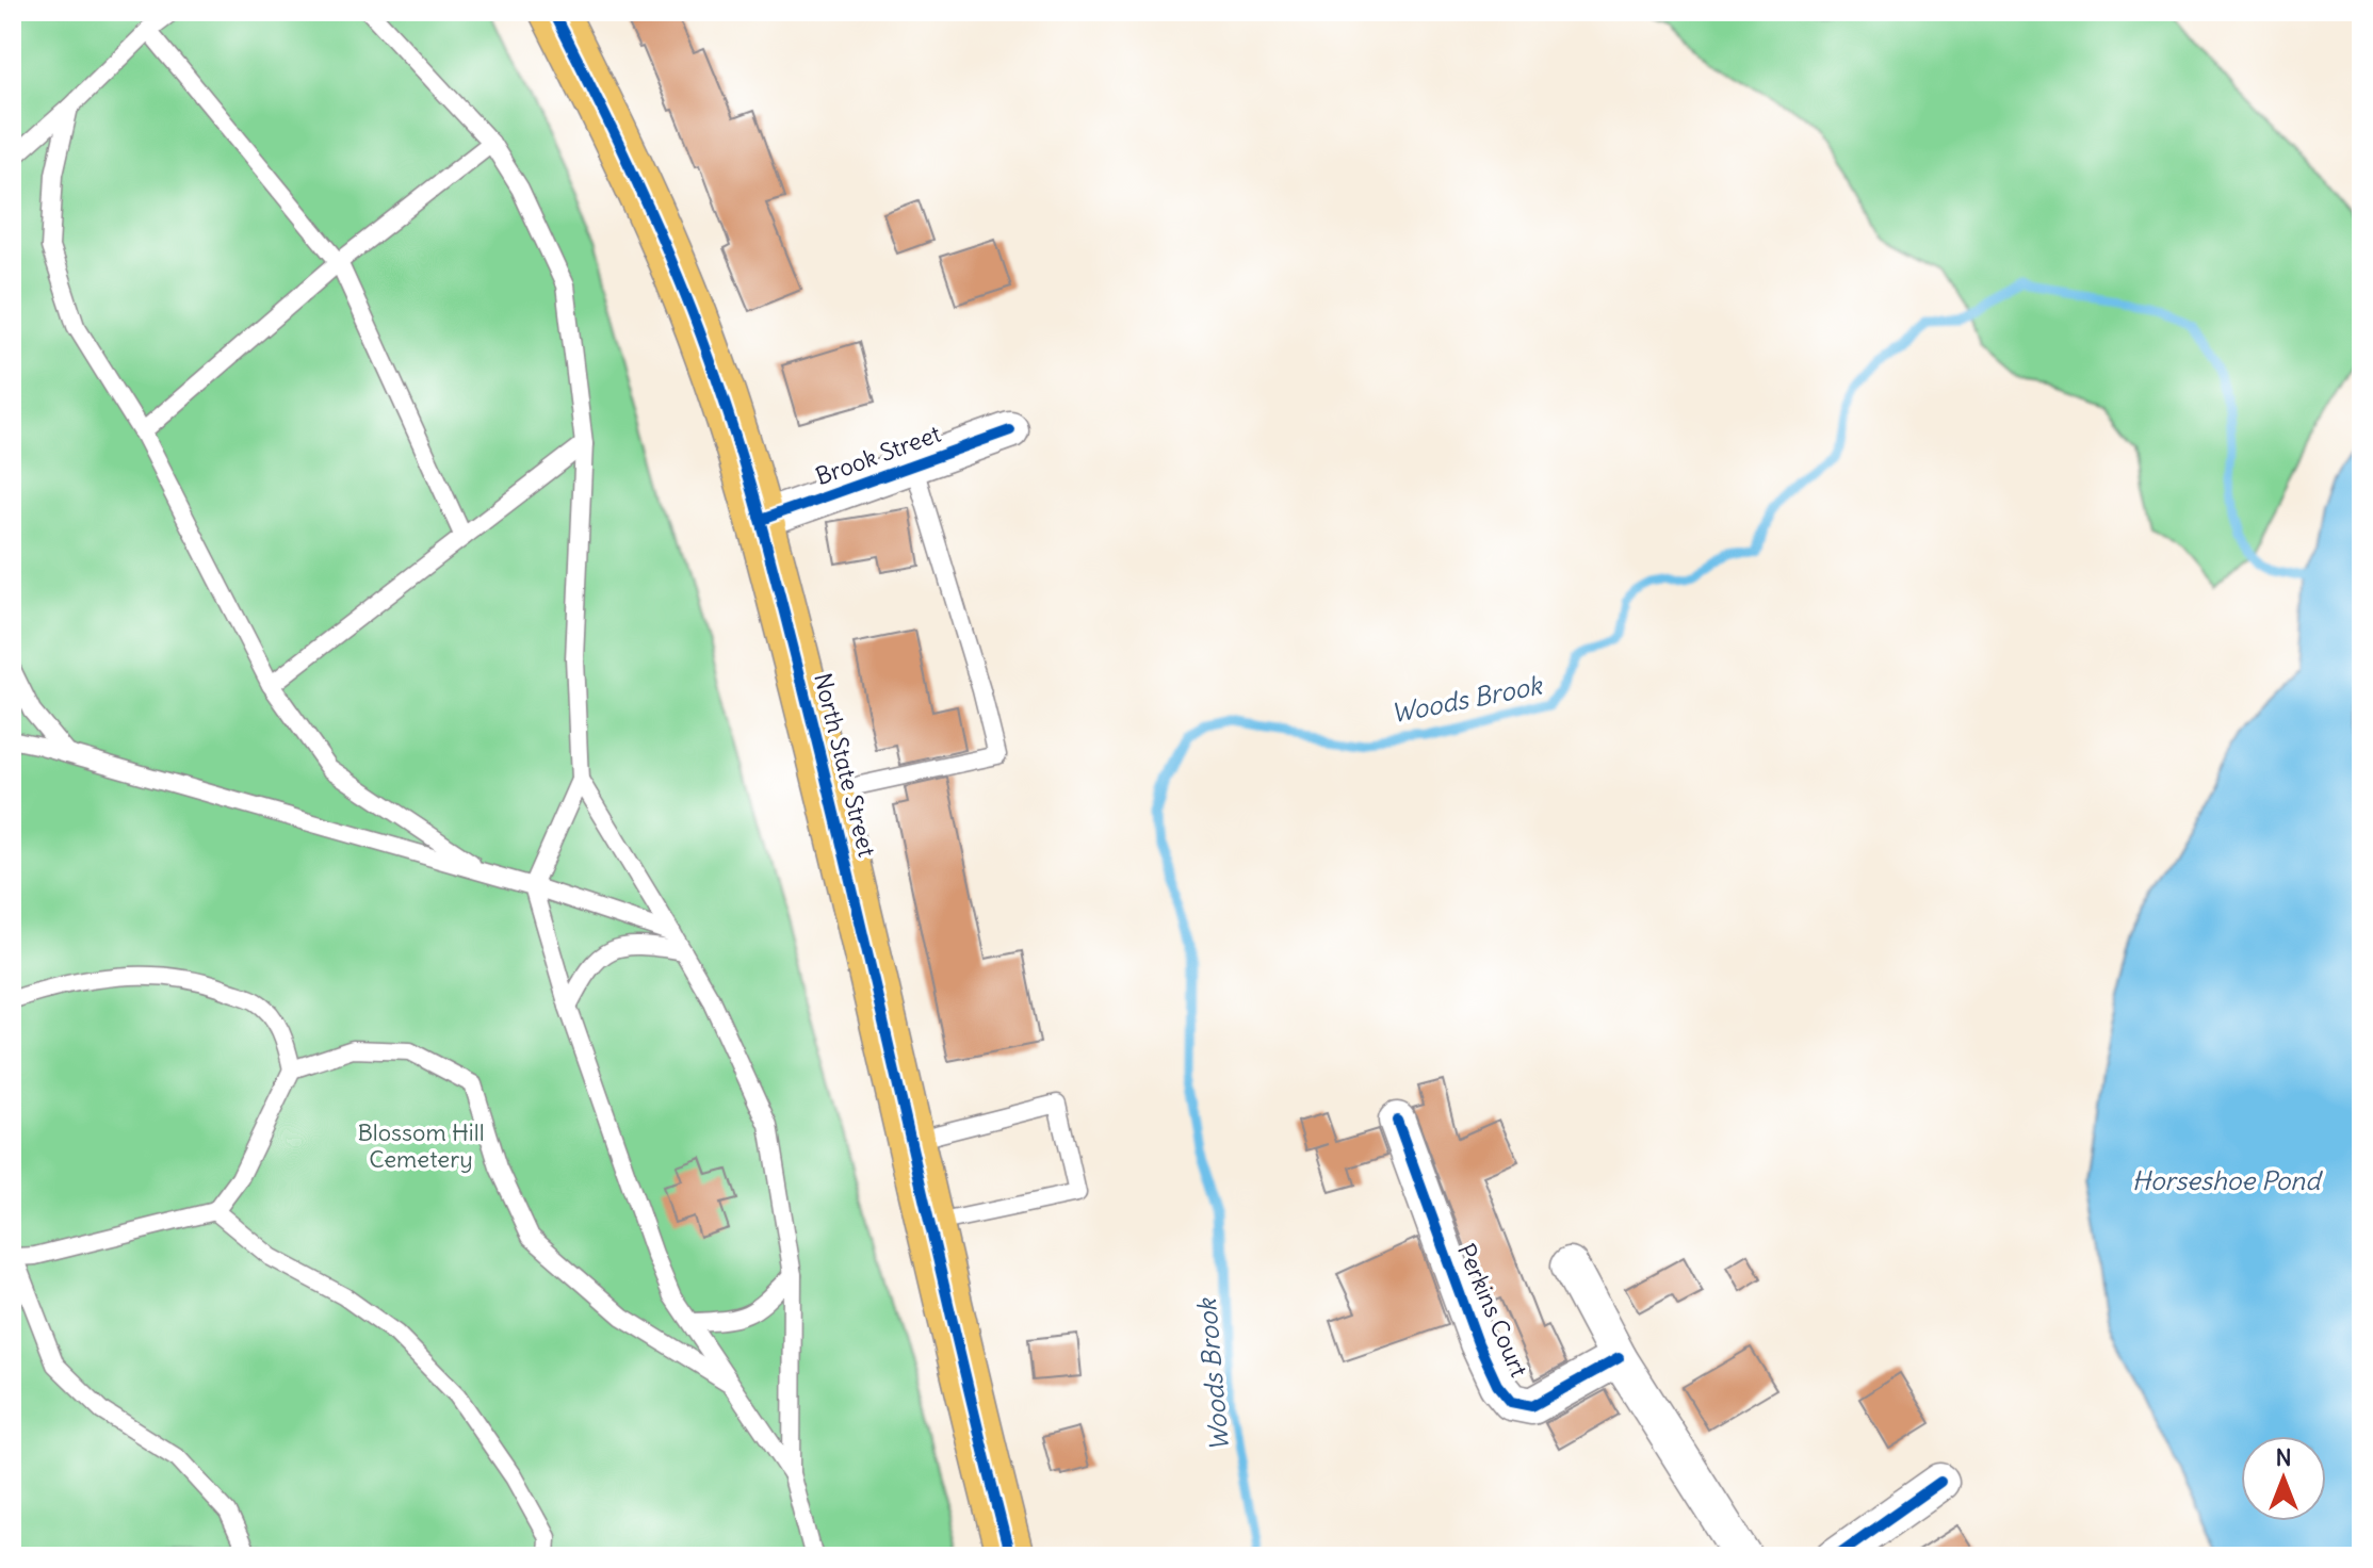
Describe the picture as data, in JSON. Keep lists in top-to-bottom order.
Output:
{
  "streets": {
    "main road": ["North State Street"],
    "street": ["Brook Street", "Perkins Court"]
  },
  "crossings": [
    ["Brook Street", "North State Street"]
  ],
  "water": ["Woods Brook", "Horseshoe Pond"],
  "parks": ["Blossom Hill Cemetery"],
  "north": "top"
}
